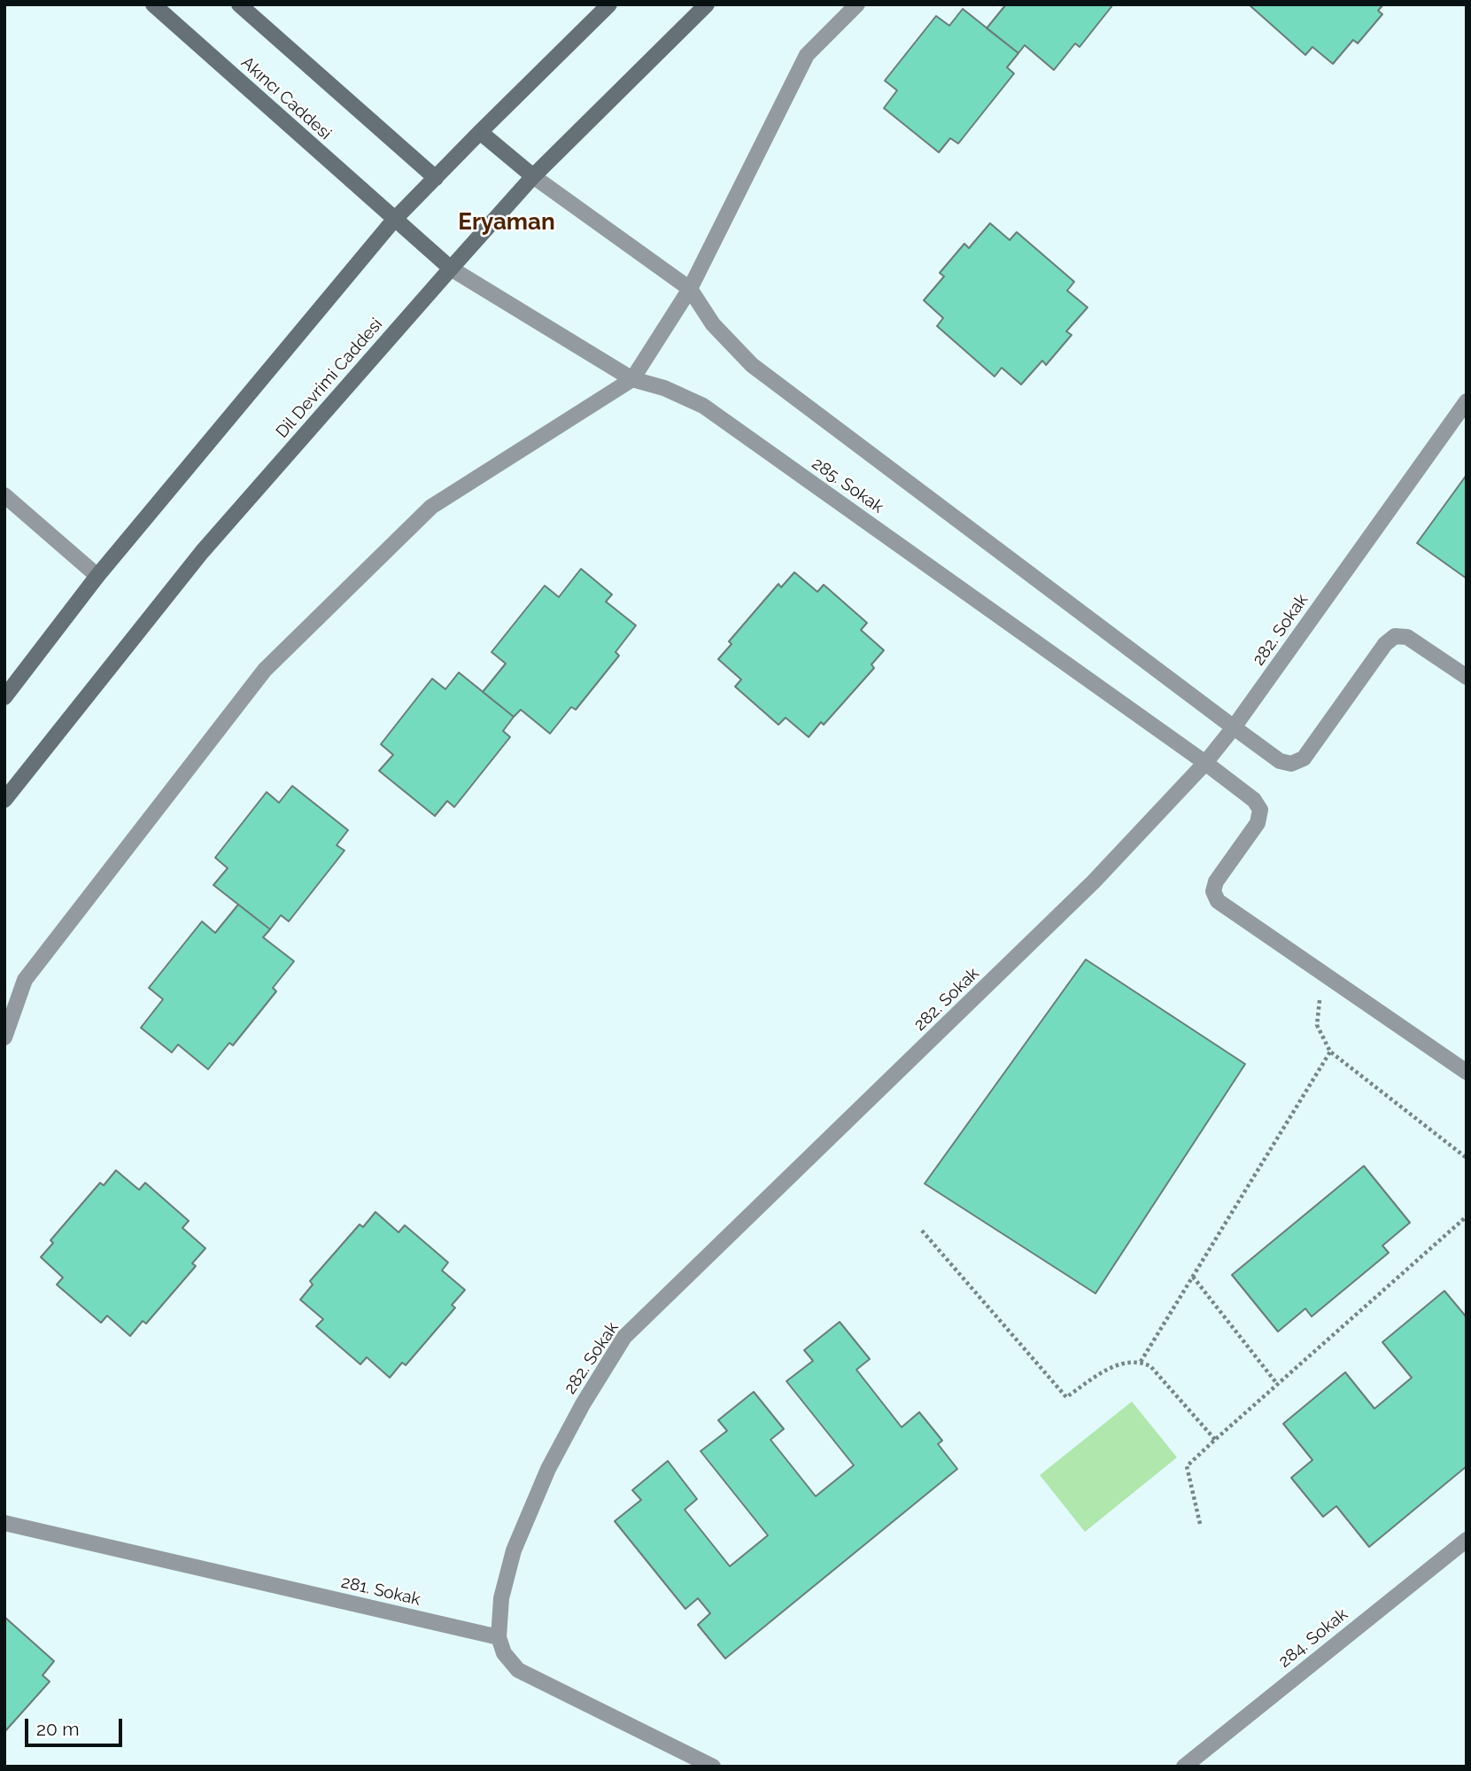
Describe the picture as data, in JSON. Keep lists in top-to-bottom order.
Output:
{
  "streets": {
    "main road": ["Akıncı Caddesi", "Dil Devrimi Caddesi"],
    "street": [
      "285. Sokak",
      "282. Sokak",
      "281. Sokak",
      "284. Sokak"
    ]
  },
  "crossings": [
    ["Akıncı Caddesi", "Dil Devrimi Caddesi"],
    ["Akıncı Caddesi", "285. Sokak"],
    ["Dil Devrimi Caddesi", "285. Sokak"],
    ["285. Sokak", "282. Sokak"],
    ["282. Sokak", "281. Sokak"]
  ],
  "districts": ["Eryaman"],
  "scale_bar": "20 m"
}
